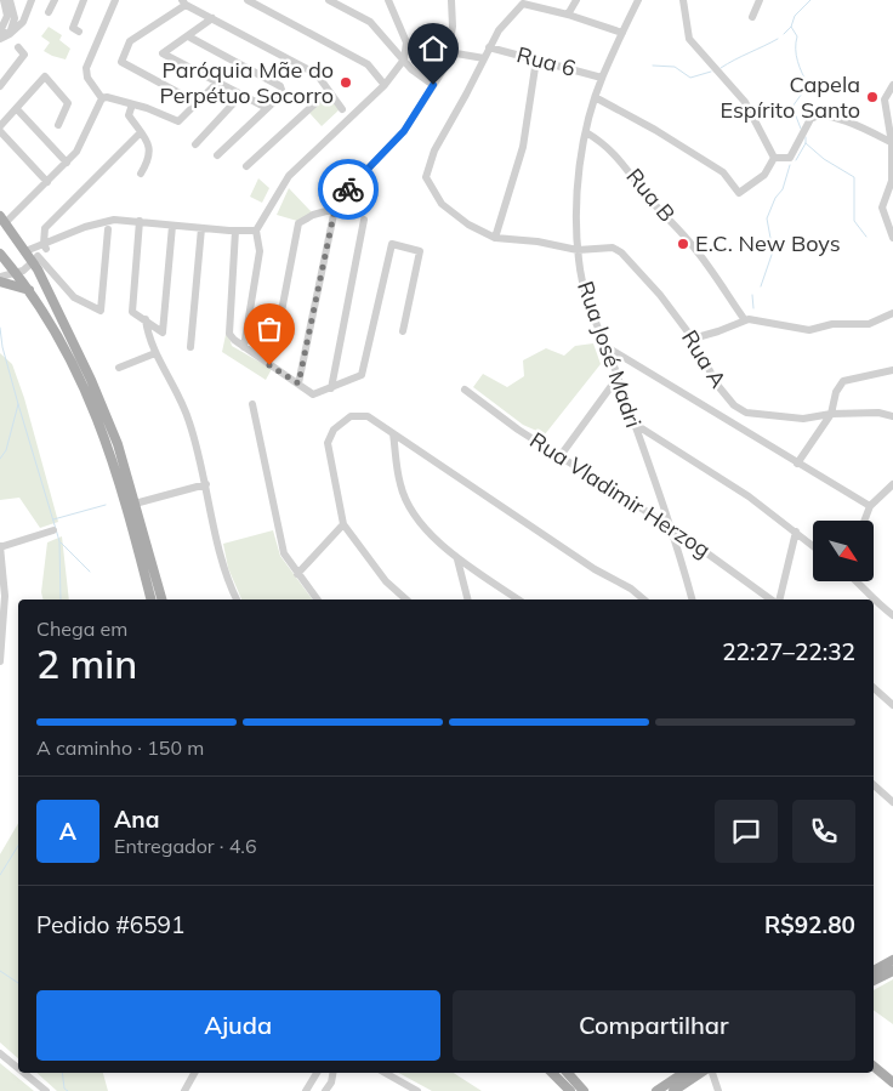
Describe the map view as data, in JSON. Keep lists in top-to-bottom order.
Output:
{
  "streets": {
    "street": [
      "Rua 6",
      "Rua B",
      "Rua José Madri",
      "Rua A",
      "Rua Vladimir Herzog"
    ]
  },
  "crossings": [
    ["Rua 6", "Rua José Madri"],
    ["Rua B", "Rua José Madri"],
    ["Rua José Madri", "Rua A"],
    ["Rua José Madri", "Rua Vladimir Herzog"]
  ],
  "places": ["Paróquia Mãe do Perpétuo Socorro", "Capela Espírito Santo", "E.C. New Boys"],
  "north": "bottom right",
  "page": {
    "heading": ["2 min", "Chega em", "22:27–22:32"],
    "panel": [
      "Ana",
      "Entregador · 4.6",
      "Pedido #6591",
      "R$92.80"
    ],
    "bar": "A caminho · 150 m",
    "round": "A",
    "buttons": ["Ajuda", "Compartilhar"]
  }
}
